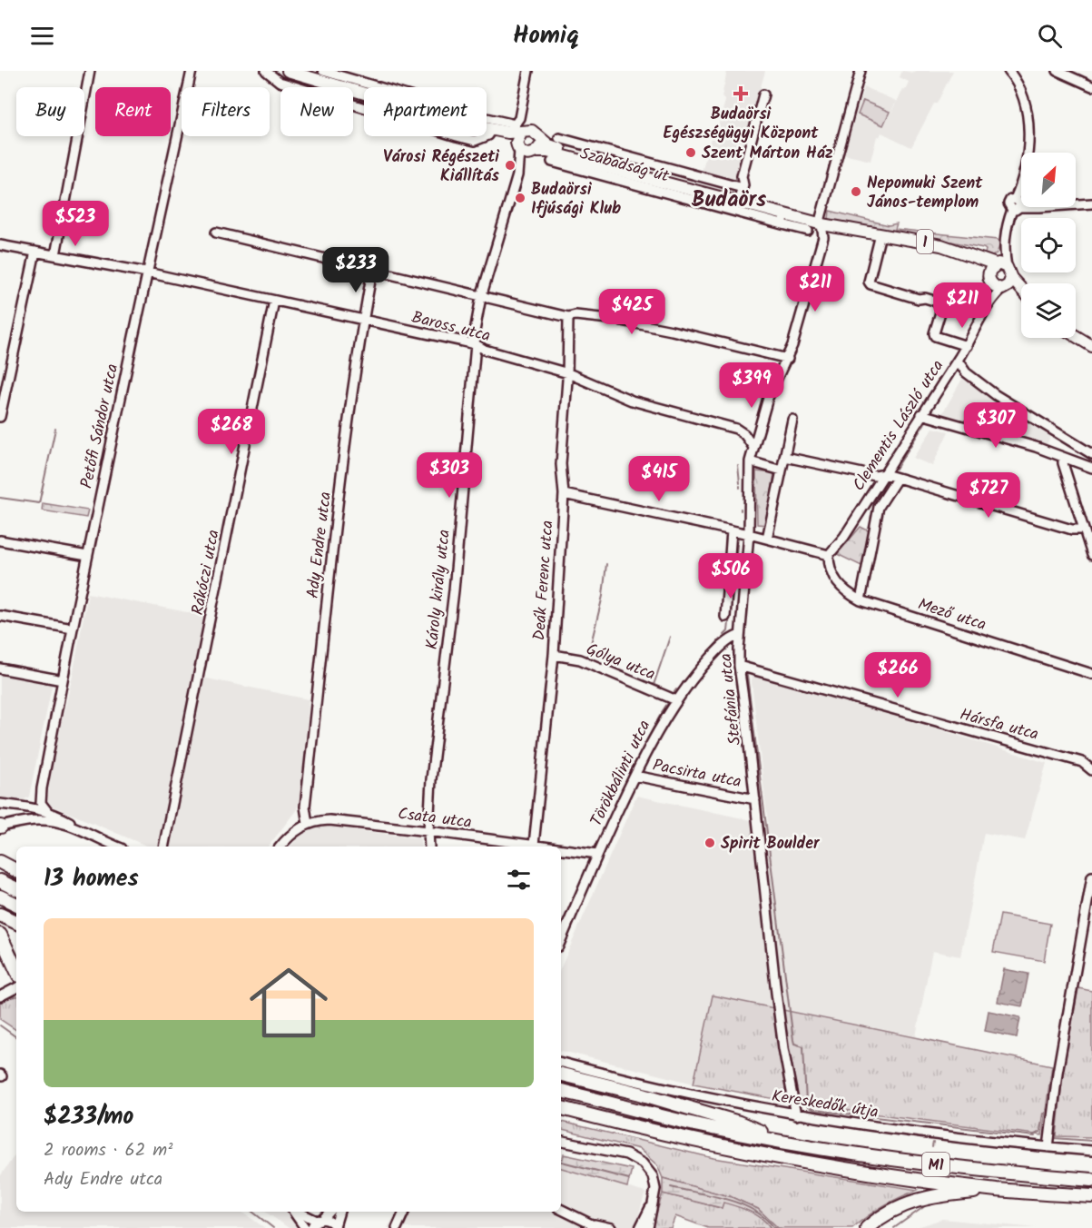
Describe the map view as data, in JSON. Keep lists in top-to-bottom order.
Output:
{
  "streets": {
    "highway": ["M1"],
    "main road": ["Szabadság út", "1"],
    "street": [
      "Baross utca",
      "Clementis László utca",
      "Petőfi Sándor utca",
      "Ady Endre utca",
      "Rákóczi utca",
      "Deák Ferenc utca",
      "Károly király utca",
      "Mező utca",
      "Gólya utca",
      "Stefánia utca",
      "Hársfa utca",
      "Törökbálinti utca",
      "Pacsirta utca",
      "Csata utca",
      "Kereskedők útja"
    ]
  },
  "crossings": [
    ["Szabadság út", "1"],
    ["Szabadság út", "Károly király utca"],
    ["Szabadság út", "Stefánia utca"],
    ["1", "Clementis László utca"],
    ["1", "Stefánia utca"],
    ["Baross utca", "Petőfi Sándor utca"],
    ["Baross utca", "Ady Endre utca"],
    ["Baross utca", "Rákóczi utca"],
    ["Baross utca", "Deák Ferenc utca"],
    ["Baross utca", "Károly király utca"],
    ["Baross utca", "Stefánia utca"],
    ["Clementis László utca", "Mező utca"],
    ["Ady Endre utca", "Csata utca"],
    ["Deák Ferenc utca", "Gólya utca"],
    ["Deák Ferenc utca", "Csata utca"],
    ["Károly király utca", "Csata utca"],
    ["Gólya utca", "Törökbálinti utca"],
    ["Stefánia utca", "Hársfa utca"],
    ["Stefánia utca", "Törökbálinti utca"],
    ["Stefánia utca", "Pacsirta utca"],
    ["Stefánia utca", "Kereskedők útja"],
    ["Törökbálinti utca", "Pacsirta utca"],
    ["Törökbálinti utca", "Csata utca"]
  ],
  "districts": ["Budaörs"],
  "places": {
    "health": ["Budaörsi Egészségügyi Központ"],
    "other": [
      "Szent Márton Ház",
      "Városi Régészeti Kiállítás",
      "Nepomuki Szent János-templom",
      "Budaörsi Ifjúsági Klub",
      "Spirit Boulder"
    ]
  },
  "north": "top right",
  "page": {
    "header": "Homiq",
    "chip": [
      "Buy",
      "Rent",
      "Filters",
      "New",
      "Apartment"
    ],
    "price": [
      "$523",
      "$233",
      "$211",
      "$211",
      "$425",
      "$399",
      "$307",
      "$268",
      "$303",
      "$415",
      "$727",
      "$506",
      "$266"
    ],
    "heading": "13 homes",
    "list": [
      {
        "name": "$233/mo",
        "note": "2 rooms · 62 m² · Ady Endre utca"
      }
    ]
  }
}
